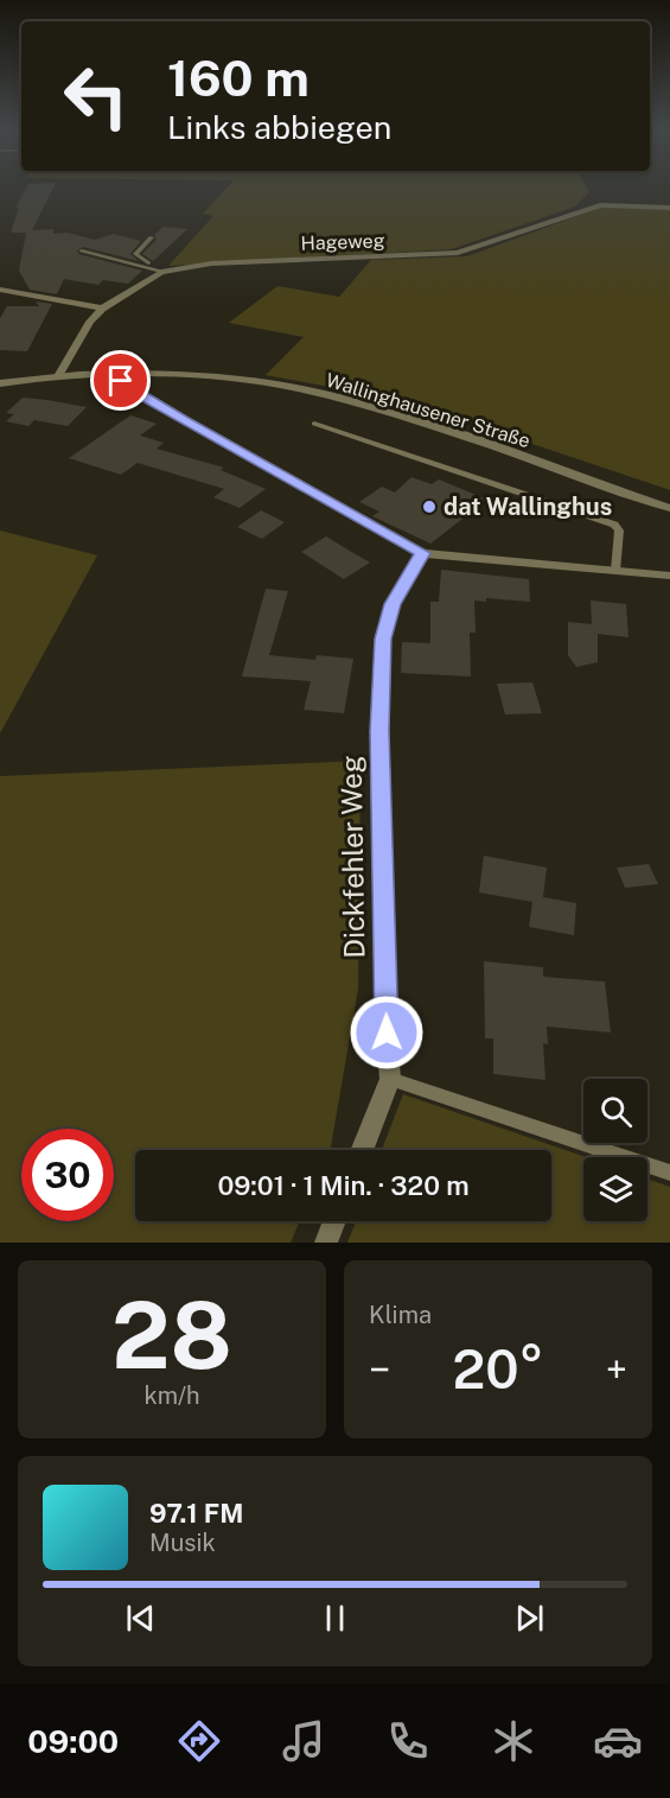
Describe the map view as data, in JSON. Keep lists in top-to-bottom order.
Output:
{
  "streets": {
    "street": ["Hageweg", "Wallinghausener Straße", "Dickfehler Weg"]
  },
  "crossings": [
    ["Hageweg", "Wallinghausener Straße"]
  ],
  "places": ["dat Wallinghus"],
  "page": {
    "turn": ["160 m", "Links abbiegen"],
    "limit": "30",
    "trip": "09:01 · 1 Min. · 320 m",
    "tile": [
      ["28", "km/h"],
      "Klima"
    ],
    "heat": ["−", "20°", "+"],
    "song": ["97.1 FM", "Musik"],
    "tabs": "09:00"
  }
}
